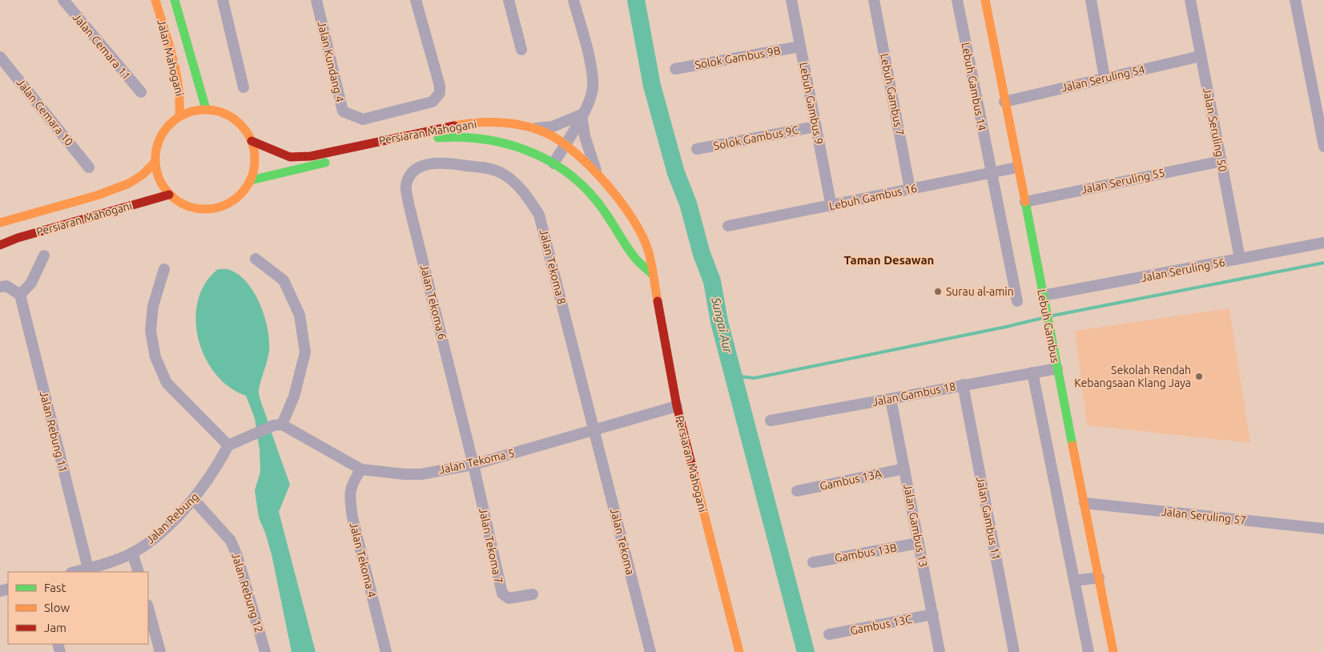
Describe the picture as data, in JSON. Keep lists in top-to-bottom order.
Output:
{
  "streets": {
    "main road": ["Jalan Mahogani", "Persiaran Mahogani", "Lebuh Gambus"],
    "street": [
      "Jalan Cemara 11",
      "Solok Gambus 9B",
      "Jalan Kundang 4",
      "Jalan Seruling 54",
      "Lebuh Gambus 14",
      "Lebuh Gambus 7",
      "Lebuh Gambus 9",
      "Jalan Cemara 10",
      "Jalan Seruling 50",
      "Solok Gambus 9C",
      "Jalan Seruling 55",
      "Lebuh Gambus 16",
      "Jalan Tekoma 8",
      "Jalan Seruling 56",
      "Jalan Tekoma 6",
      "Jalan Gambus 18",
      "Jalan Rebung 11",
      "Jalan Tekoma 5",
      "Gambus 13A",
      "Jalan Seruling 57",
      "Jalan Rebung",
      "Jalan Gambus 11",
      "Jalan Gambus 13",
      "Jalan Tekoma",
      "Jalan Tekoma 7",
      "Gambus 13B",
      "Jalan Tekoma 4",
      "Jalan Rebung 12",
      "Gambus 13C"
    ]
  },
  "crossings": [
    ["Jalan Mahogani", "Persiaran Mahogani"],
    ["Solok Gambus 9B", "Lebuh Gambus 9"],
    ["Jalan Seruling 54", "Jalan Seruling 50"],
    ["Jalan Seruling 54", "Lebuh Gambus"],
    ["Lebuh Gambus 14", "Lebuh Gambus 16"],
    ["Lebuh Gambus 7", "Lebuh Gambus 16"],
    ["Lebuh Gambus 9", "Solok Gambus 9C"],
    ["Lebuh Gambus 9", "Lebuh Gambus 16"],
    ["Jalan Seruling 50", "Jalan Seruling 55"],
    ["Jalan Seruling 50", "Jalan Seruling 56"],
    ["Persiaran Mahogani", "Jalan Tekoma 5"],
    ["Jalan Seruling 55", "Lebuh Gambus"],
    ["Lebuh Gambus 16", "Lebuh Gambus"],
    ["Jalan Tekoma 8", "Jalan Tekoma 6"],
    ["Jalan Tekoma 8", "Jalan Tekoma 5"],
    ["Jalan Tekoma 8", "Jalan Tekoma"],
    ["Jalan Seruling 56", "Lebuh Gambus"],
    ["Jalan Tekoma 6", "Jalan Tekoma 5"],
    ["Jalan Tekoma 6", "Jalan Tekoma 7"],
    ["Lebuh Gambus", "Jalan Gambus 18"],
    ["Lebuh Gambus", "Jalan Seruling 57"],
    ["Jalan Gambus 18", "Jalan Gambus 11"],
    ["Jalan Gambus 18", "Jalan Gambus 13"],
    ["Jalan Rebung 11", "Jalan Rebung"],
    ["Jalan Tekoma 5", "Jalan Tekoma"],
    ["Jalan Tekoma 5", "Jalan Tekoma 7"],
    ["Jalan Tekoma 5", "Jalan Tekoma 4"],
    ["Gambus 13A", "Jalan Gambus 13"],
    ["Jalan Rebung", "Jalan Rebung 12"],
    ["Jalan Gambus 13", "Gambus 13B"],
    ["Jalan Gambus 13", "Gambus 13C"]
  ],
  "districts": ["Taman Desawan"],
  "water": ["Sungai Aur"],
  "places": ["Surau al-amin", "Sekolah Rendah Kebangsaan Klang Jaya"],
  "legend": ["Fast", "Slow", "Jam"]
}
